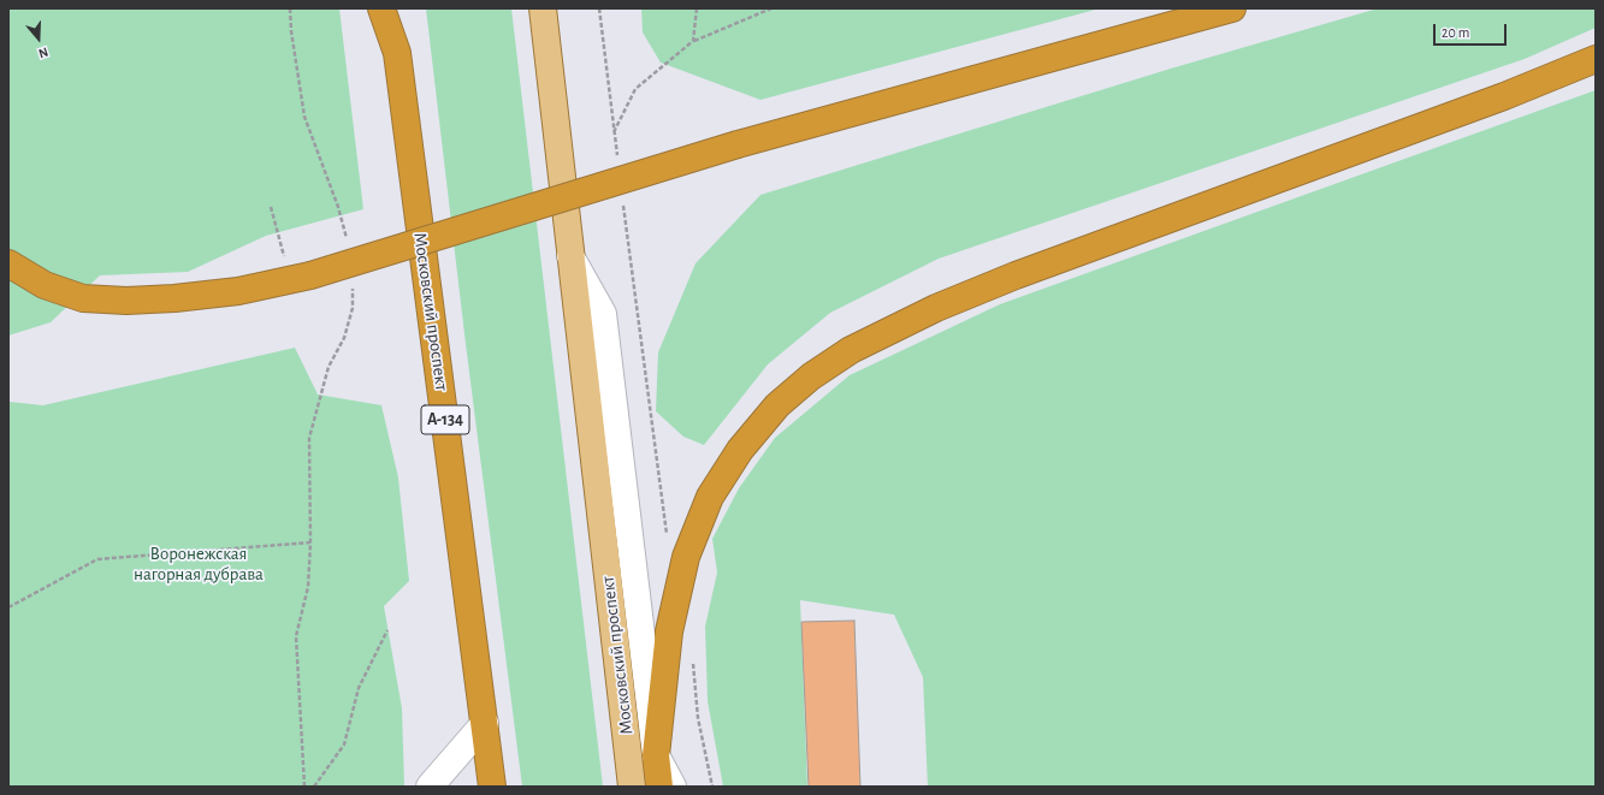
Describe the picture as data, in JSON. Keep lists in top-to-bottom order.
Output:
{
  "streets": {
    "highway": ["Московский проспект", "А-134"]
  },
  "parks": ["Воронежская нагорная дубрава"],
  "scale_bar": "20 m",
  "north": "bottom"
}
